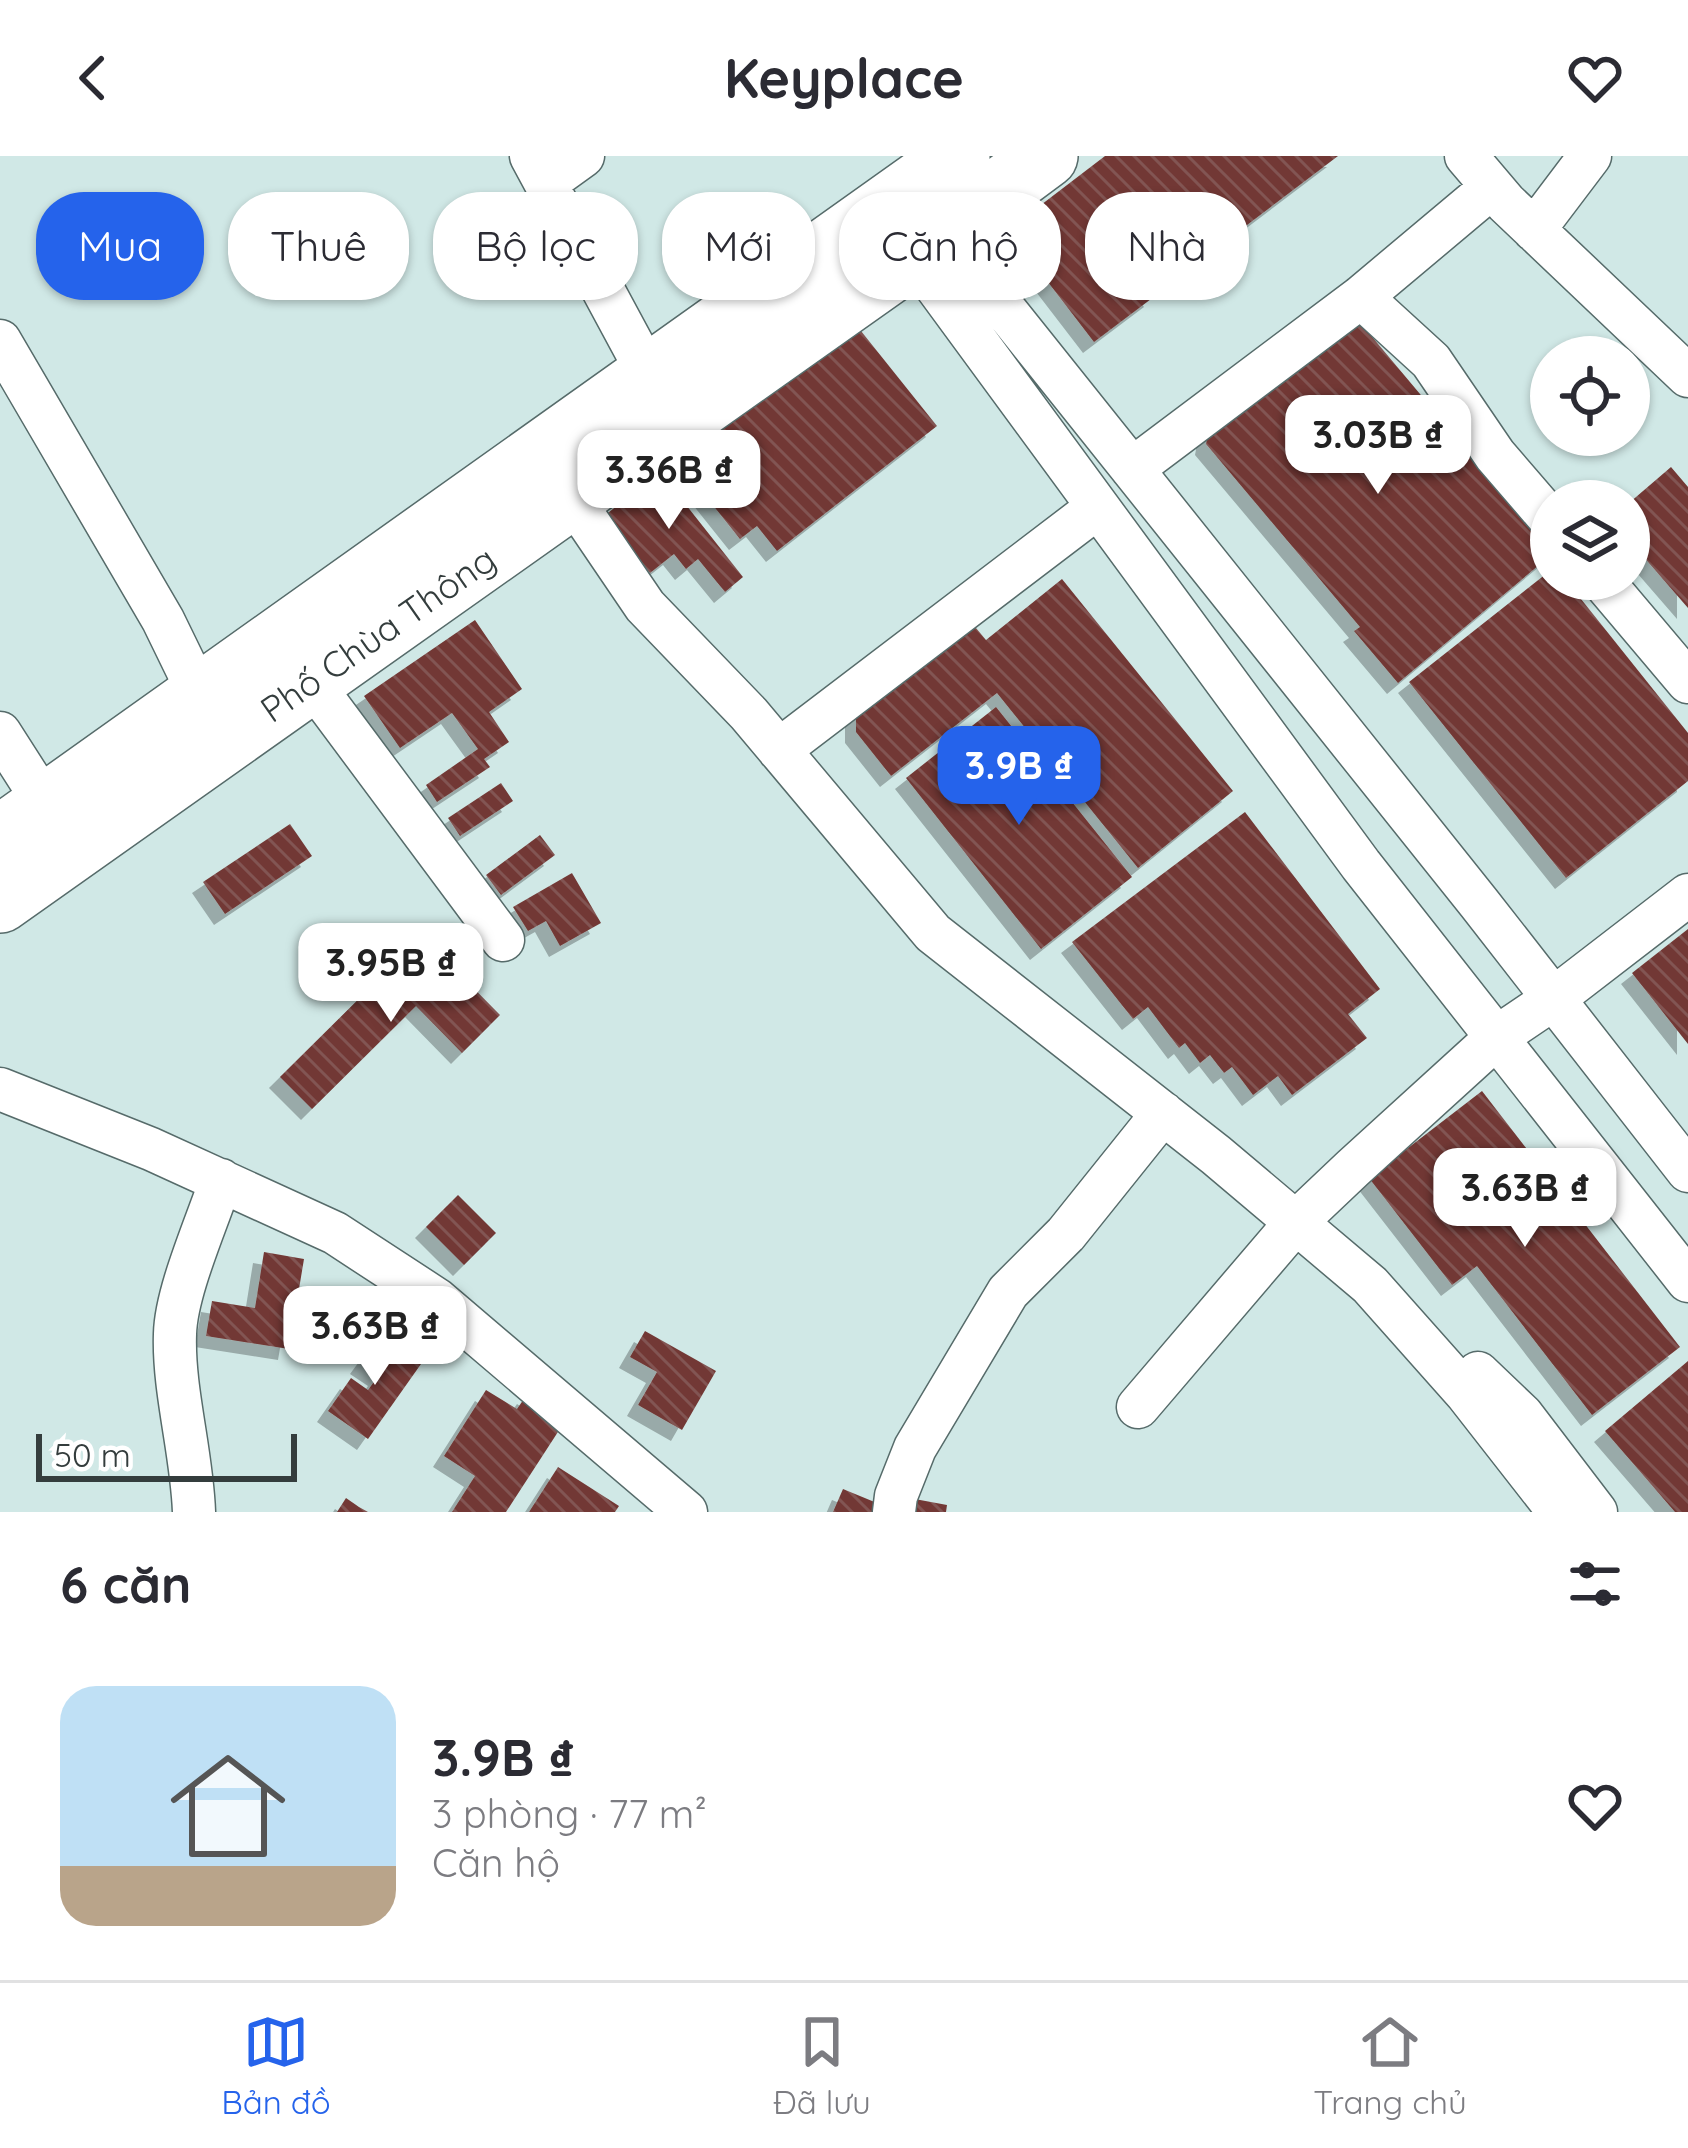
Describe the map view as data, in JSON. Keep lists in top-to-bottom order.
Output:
{
  "streets": {
    "highway": ["Phố Chùa Thông"]
  },
  "scale_bar": "50 m",
  "page": {
    "header": "Keyplace",
    "chip": [
      "Mua",
      "Thuê",
      "Bộ lọc",
      "Mới",
      "Căn hộ",
      "Nhà"
    ],
    "price": [
      "3.03B ₫",
      "3.36B ₫",
      "3.9B ₫",
      "3.95B ₫",
      "3.63B ₫",
      "3.63B ₫"
    ],
    "scale": "50 m",
    "heading": "6 căn",
    "list": [
      {
        "name": "3.9B ₫",
        "note": "3 phòng · 77 m² · Căn hộ"
      }
    ],
    "tabs": ["Bản đồ", "Đã lưu", "Trang chủ"]
  }
}
